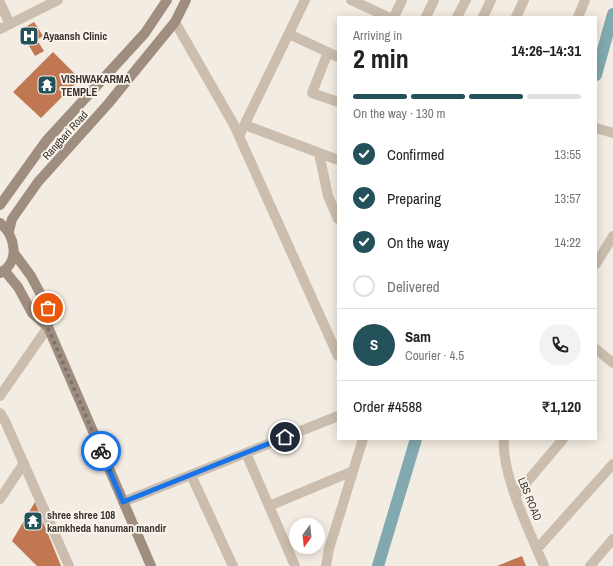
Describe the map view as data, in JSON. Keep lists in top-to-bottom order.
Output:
{
  "streets": {
    "street": ["Rangbari Road", "LBS ROAD"]
  },
  "places": {
    "hospital": ["Ayaansh Clinic"],
    "temple": ["VISHWAKARMA TEMPLE", "shree shree 108 kamkheda hanuman mandir"]
  },
  "north": "bottom",
  "page": {
    "heading": ["2 min", "Arriving in", "14:26–14:31"],
    "panel": [
      "Sam",
      "Courier · 4.5",
      "Order #4588",
      "₹1,120"
    ],
    "bar": "On the way · 130 m",
    "list": [
      ["Confirmed", "13:55"],
      ["Preparing", "13:57"],
      ["On the way", "14:22"],
      "Delivered"
    ],
    "round": "S"
  }
}
